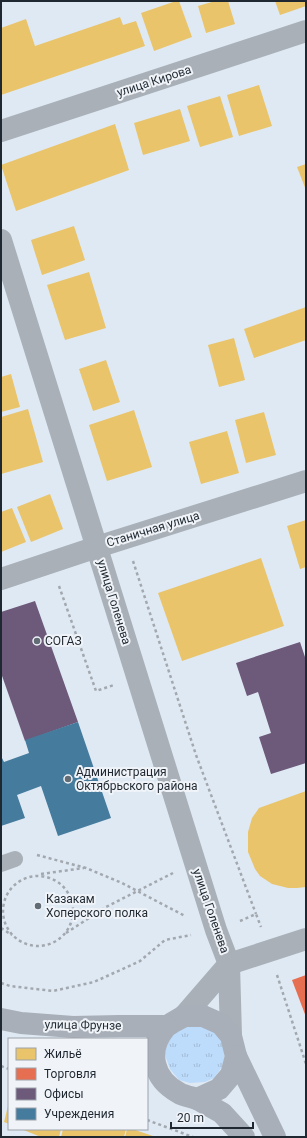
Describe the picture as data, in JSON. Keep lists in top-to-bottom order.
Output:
{
  "streets": {
    "main road": ["улица Голенева", "улица Фрунзе"],
    "street": ["улица Кирова", "Станичная улица"]
  },
  "crossings": [
    ["Станичная улица", "улица Голенева"],
    ["улица Голенева", "улица Фрунзе"]
  ],
  "places": ["СОГАЗ", "Администрация Октябрьского района", "Казакам Хоперского полка"],
  "legend": [
    "Жильё",
    "Торговля",
    "Офисы",
    "Учреждения"
  ],
  "scale_bar": "20 m"
}
